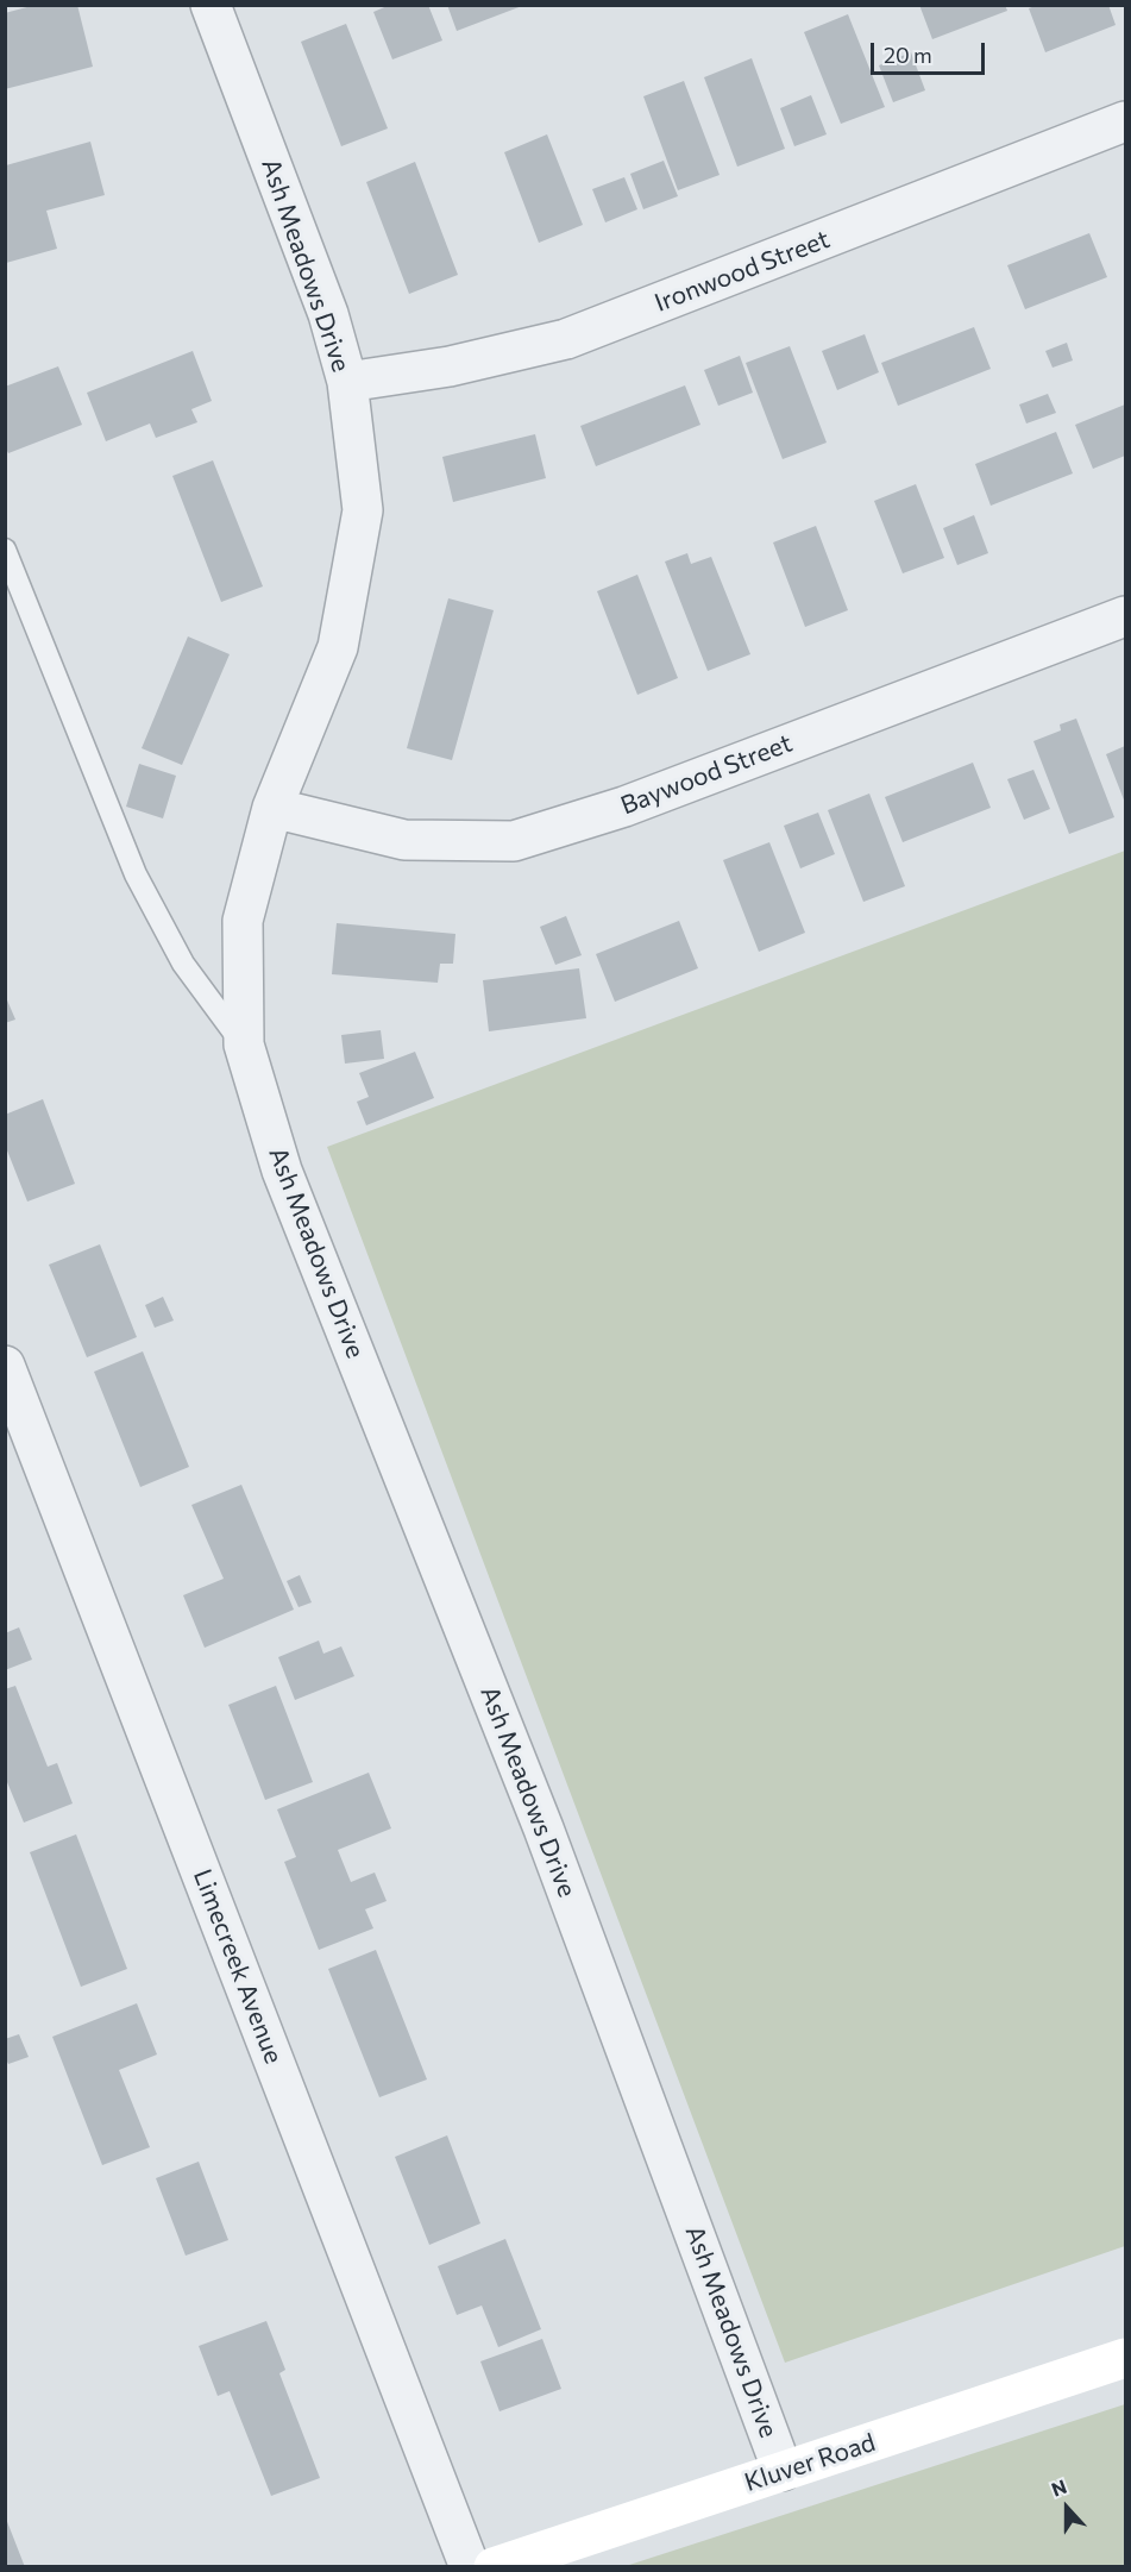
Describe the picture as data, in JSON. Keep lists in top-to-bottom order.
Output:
{
  "streets": {
    "street": [
      "Ash Meadows Drive",
      "Ironwood Street",
      "Baywood Street",
      "Limecreek Avenue",
      "Kluver Road"
    ]
  },
  "crossings": [
    ["Ash Meadows Drive", "Ironwood Street"],
    ["Ash Meadows Drive", "Baywood Street"],
    ["Ash Meadows Drive", "Kluver Road"]
  ],
  "scale_bar": "20 m",
  "north": "top"
}
